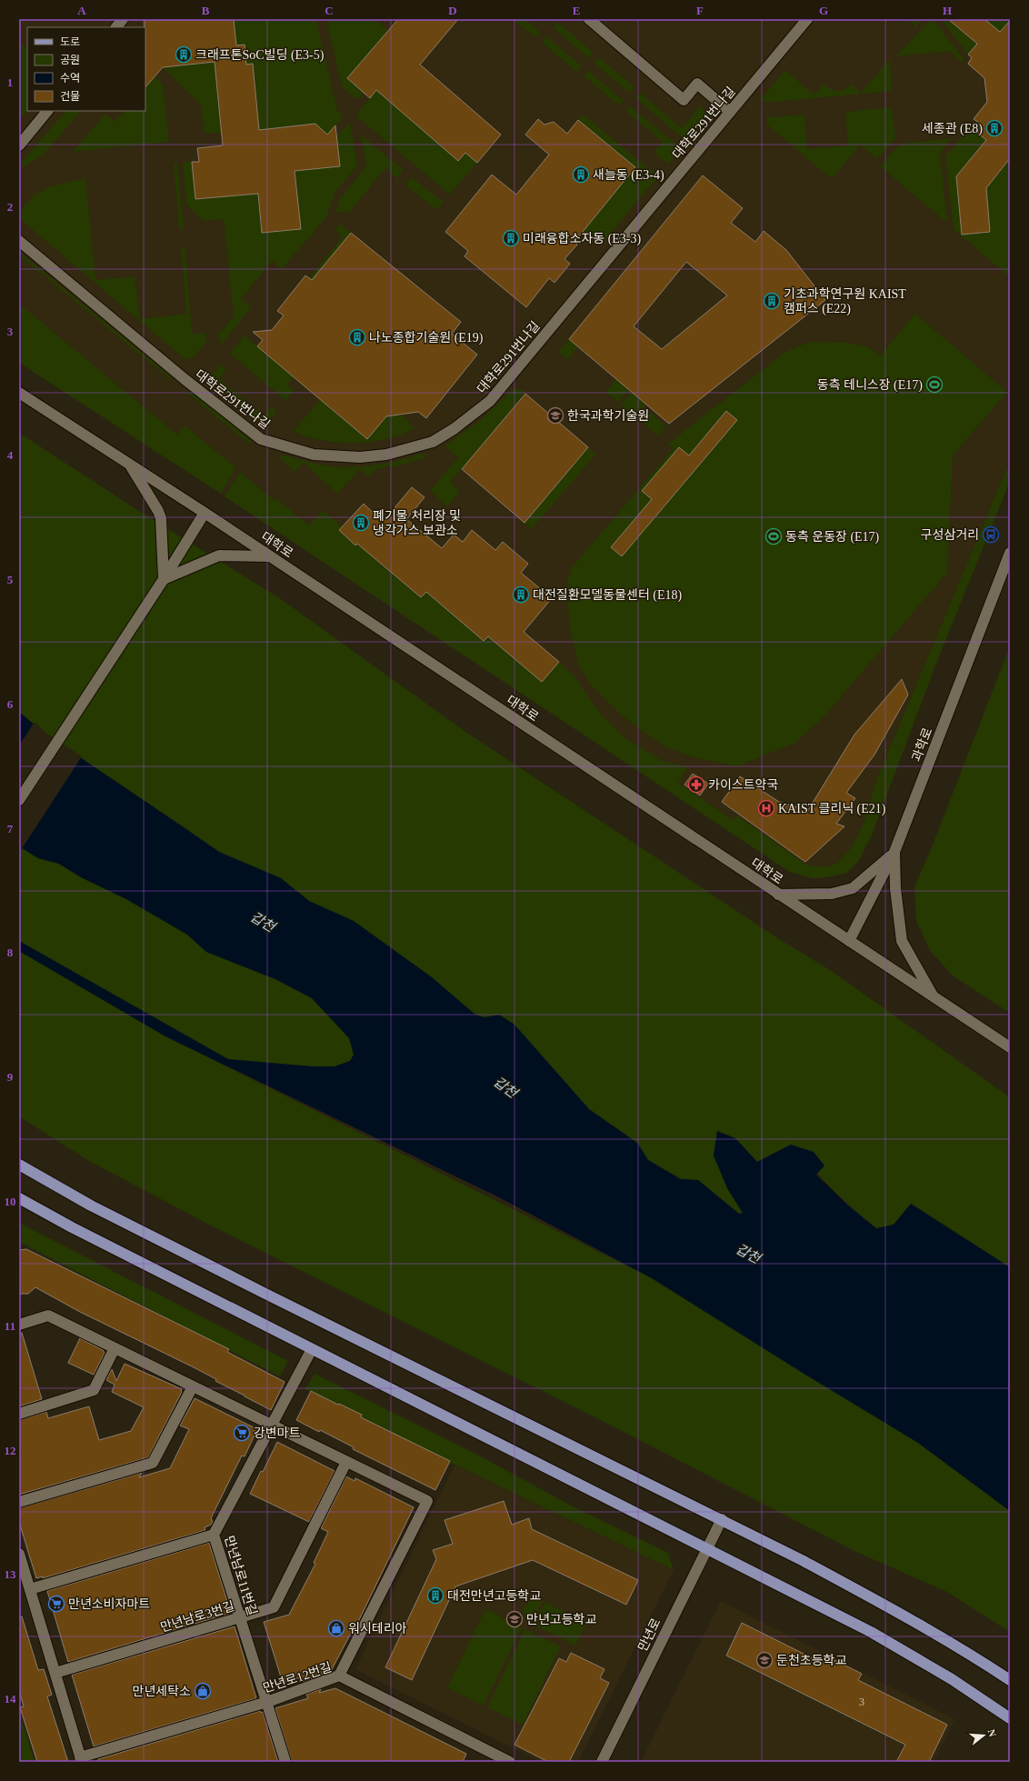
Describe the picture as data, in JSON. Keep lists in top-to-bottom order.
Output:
{
  "streets": {
    "street": [
      "대학로291번나길",
      "대학로",
      "과학로",
      "만년남로11번길",
      "만년남로3번길",
      "만년로",
      "만년로12번길"
    ]
  },
  "crossings": [
    ["대학로", "과학로"],
    ["만년남로11번길", "만년남로3번길"],
    ["만년남로11번길", "만년로12번길"]
  ],
  "water": ["갑천"],
  "places": {
    "building": [
      "크래프톤SoC빌딩 (E3-5)",
      "세종관 (E8)",
      "새늘동 (E3-4)",
      "미래융합소자동 (E3-3)",
      "기초과학연구원 KAIST 캠퍼스 (E22)",
      "나노종합기술원 (E19)",
      "폐기물 처리장 및 냉각가스 보관소",
      "대전질환모델동물센터 (E18)",
      "대전만년고등학교"
    ],
    "sports": ["동측 테니스장 (E17)", "동측 운동장 (E17)"],
    "school or university": ["한국과학기술원", "만년고등학교", "둔천초등학교"],
    "bus stop": ["구성삼거리"],
    "pharmacy": ["카이스트약국"],
    "hospital": ["KAIST 클리닉 (E21)"],
    "supermarket": ["강변마트", "만년소비자마트"],
    "shop": ["워시테리아", "만년세탁소"]
  },
  "house_numbers": ["3"],
  "legend": [
    "도로",
    "공원",
    "수역",
    "건물"
  ],
  "north": "right",
  "grid": {
    "columns": [
      "A",
      "B",
      "C",
      "D",
      "E",
      "F",
      "G",
      "H"
    ],
    "rows": [
      "1",
      "2",
      "3",
      "4",
      "5",
      "6",
      "7",
      "8",
      "9",
      "10",
      "11",
      "12",
      "13",
      "14"
    ]
  }
}
